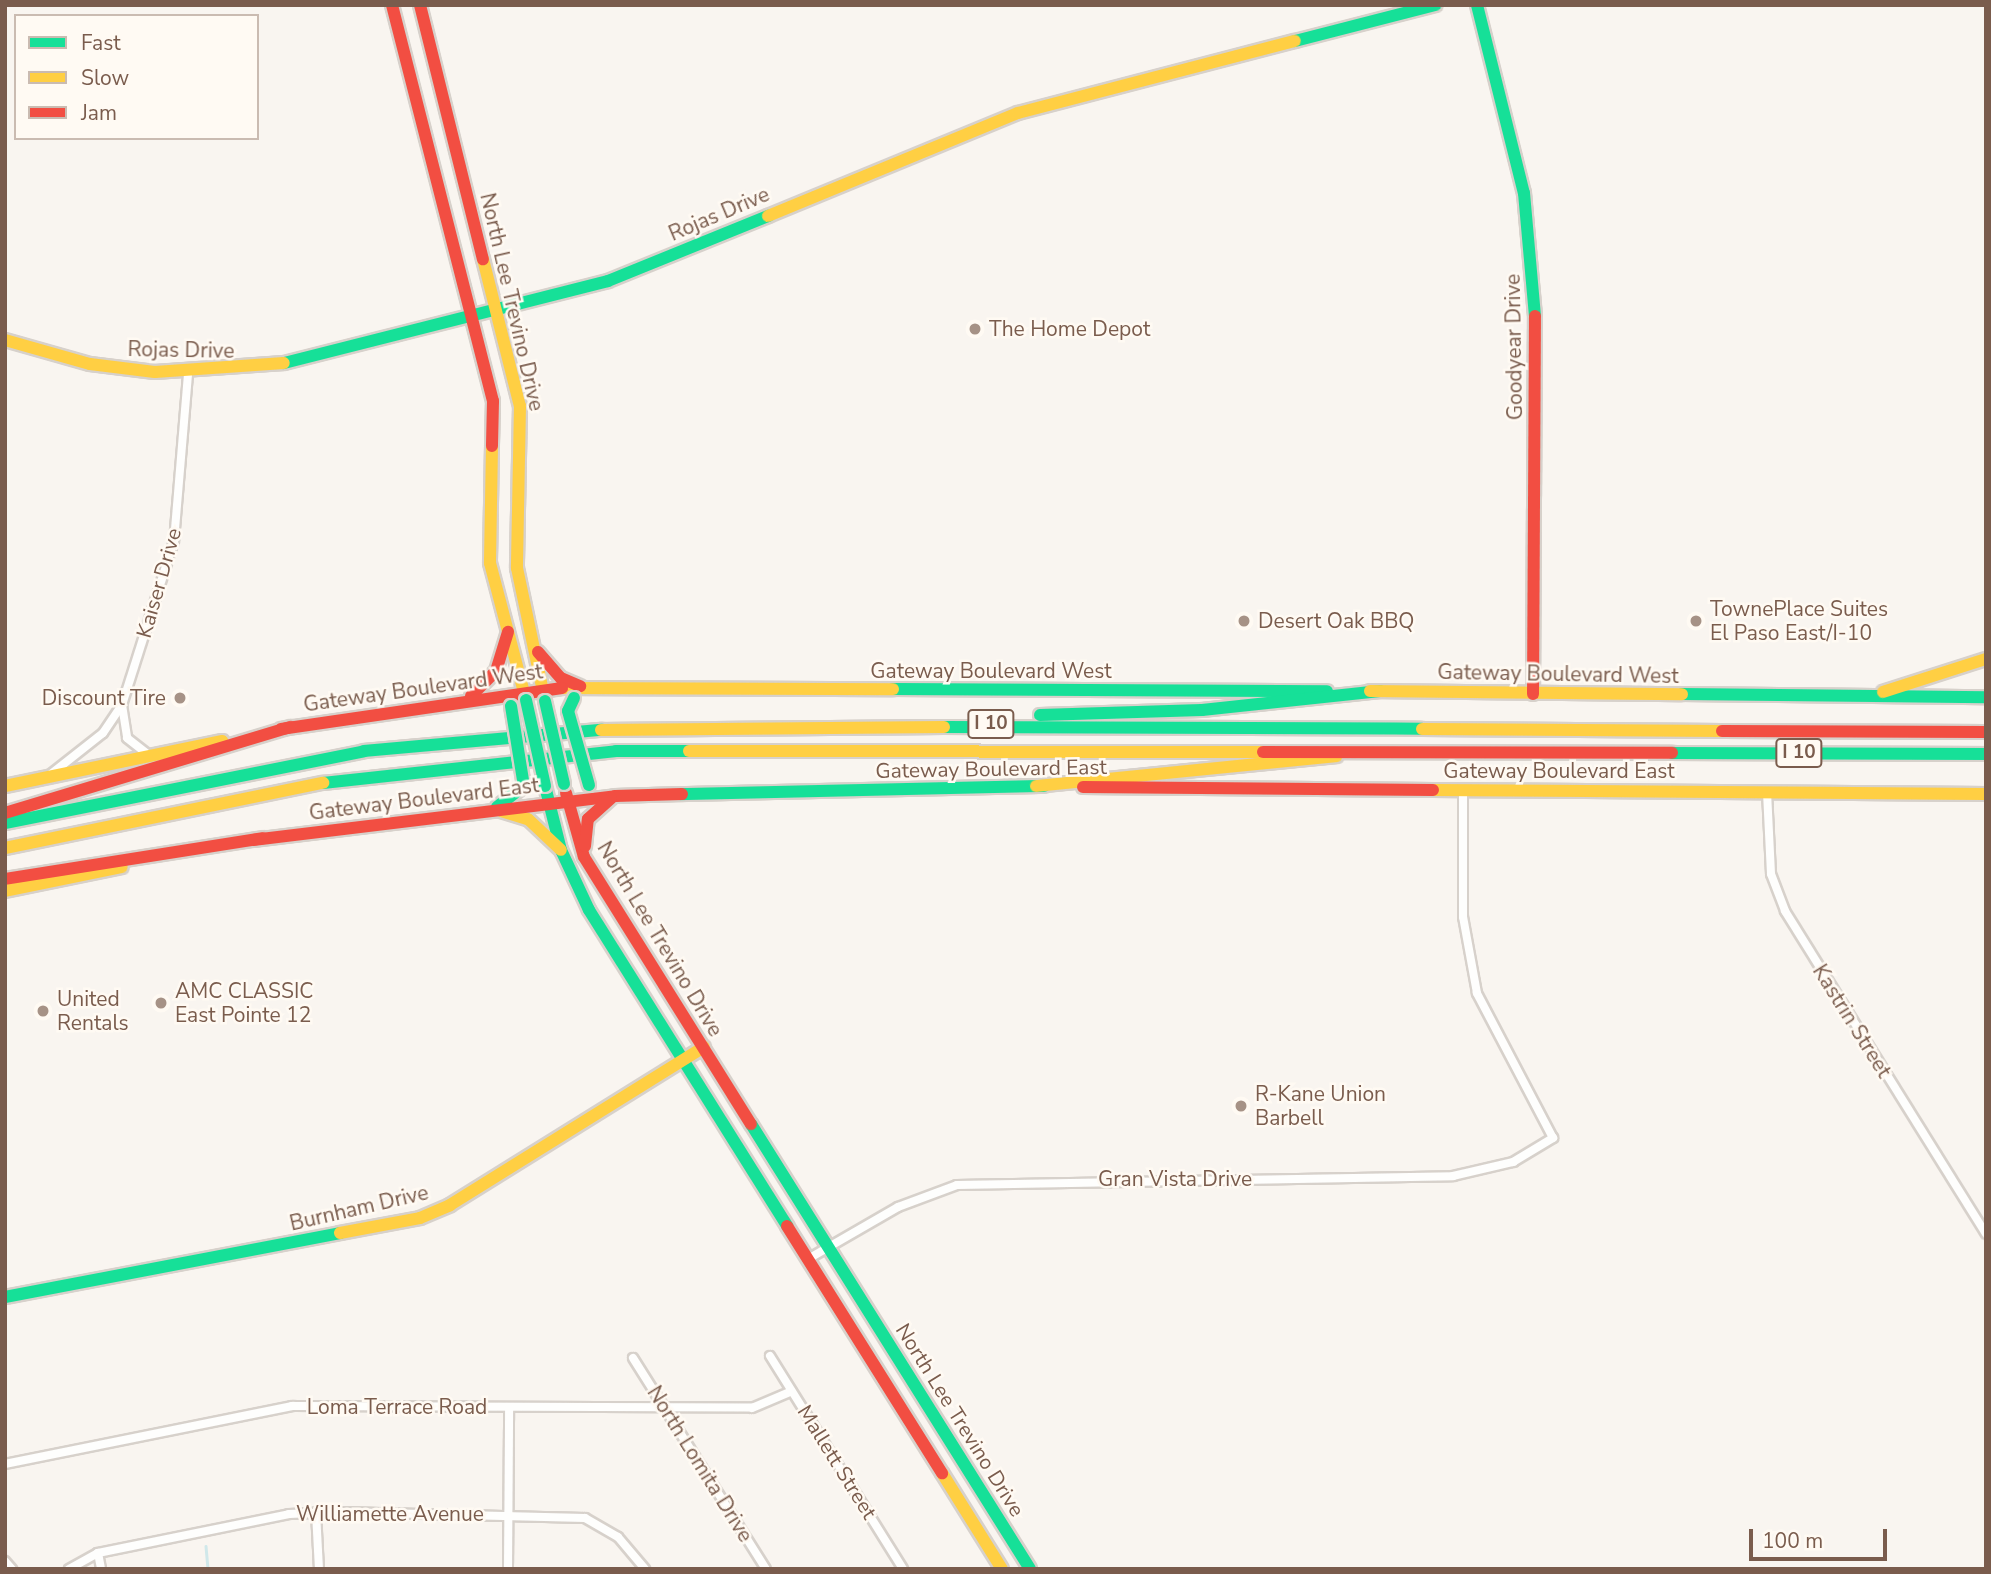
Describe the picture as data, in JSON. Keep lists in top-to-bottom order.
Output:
{
  "streets": {
    "main road": [
      "Rojas Drive",
      "North Lee Trevino Drive",
      "Goodyear Drive",
      "Gateway Boulevard West",
      "I 10",
      "Gateway Boulevard East",
      "Burnham Drive"
    ],
    "street": [
      "Kaiser Drive",
      "Kastrin Street",
      "Gran Vista Drive",
      "Loma Terrace Road",
      "Mallett Street",
      "North Lomita Drive",
      "Williamette Avenue"
    ]
  },
  "crossings": [
    ["Rojas Drive", "North Lee Trevino Drive"],
    ["Rojas Drive", "Kaiser Drive"],
    ["North Lee Trevino Drive", "Gateway Boulevard West"],
    ["North Lee Trevino Drive", "Gateway Boulevard East"],
    ["North Lee Trevino Drive", "Gran Vista Drive"],
    ["North Lee Trevino Drive", "Burnham Drive"],
    ["Goodyear Drive", "Gateway Boulevard West"],
    ["Kaiser Drive", "Gateway Boulevard West"],
    ["Gateway Boulevard East", "Kastrin Street"],
    ["Gateway Boulevard East", "Gran Vista Drive"],
    ["Loma Terrace Road", "Mallett Street"],
    ["Loma Terrace Road", "North Lomita Drive"]
  ],
  "places": [
    "The Home Depot",
    "Desert Oak BBQ",
    "TownePlace Suites El Paso East/I-10",
    "Discount Tire",
    "AMC CLASSIC East Pointe 12",
    "United Rentals",
    "R-Kane Union Barbell"
  ],
  "legend": ["Fast", "Slow", "Jam"],
  "scale_bar": "100 m"
}
